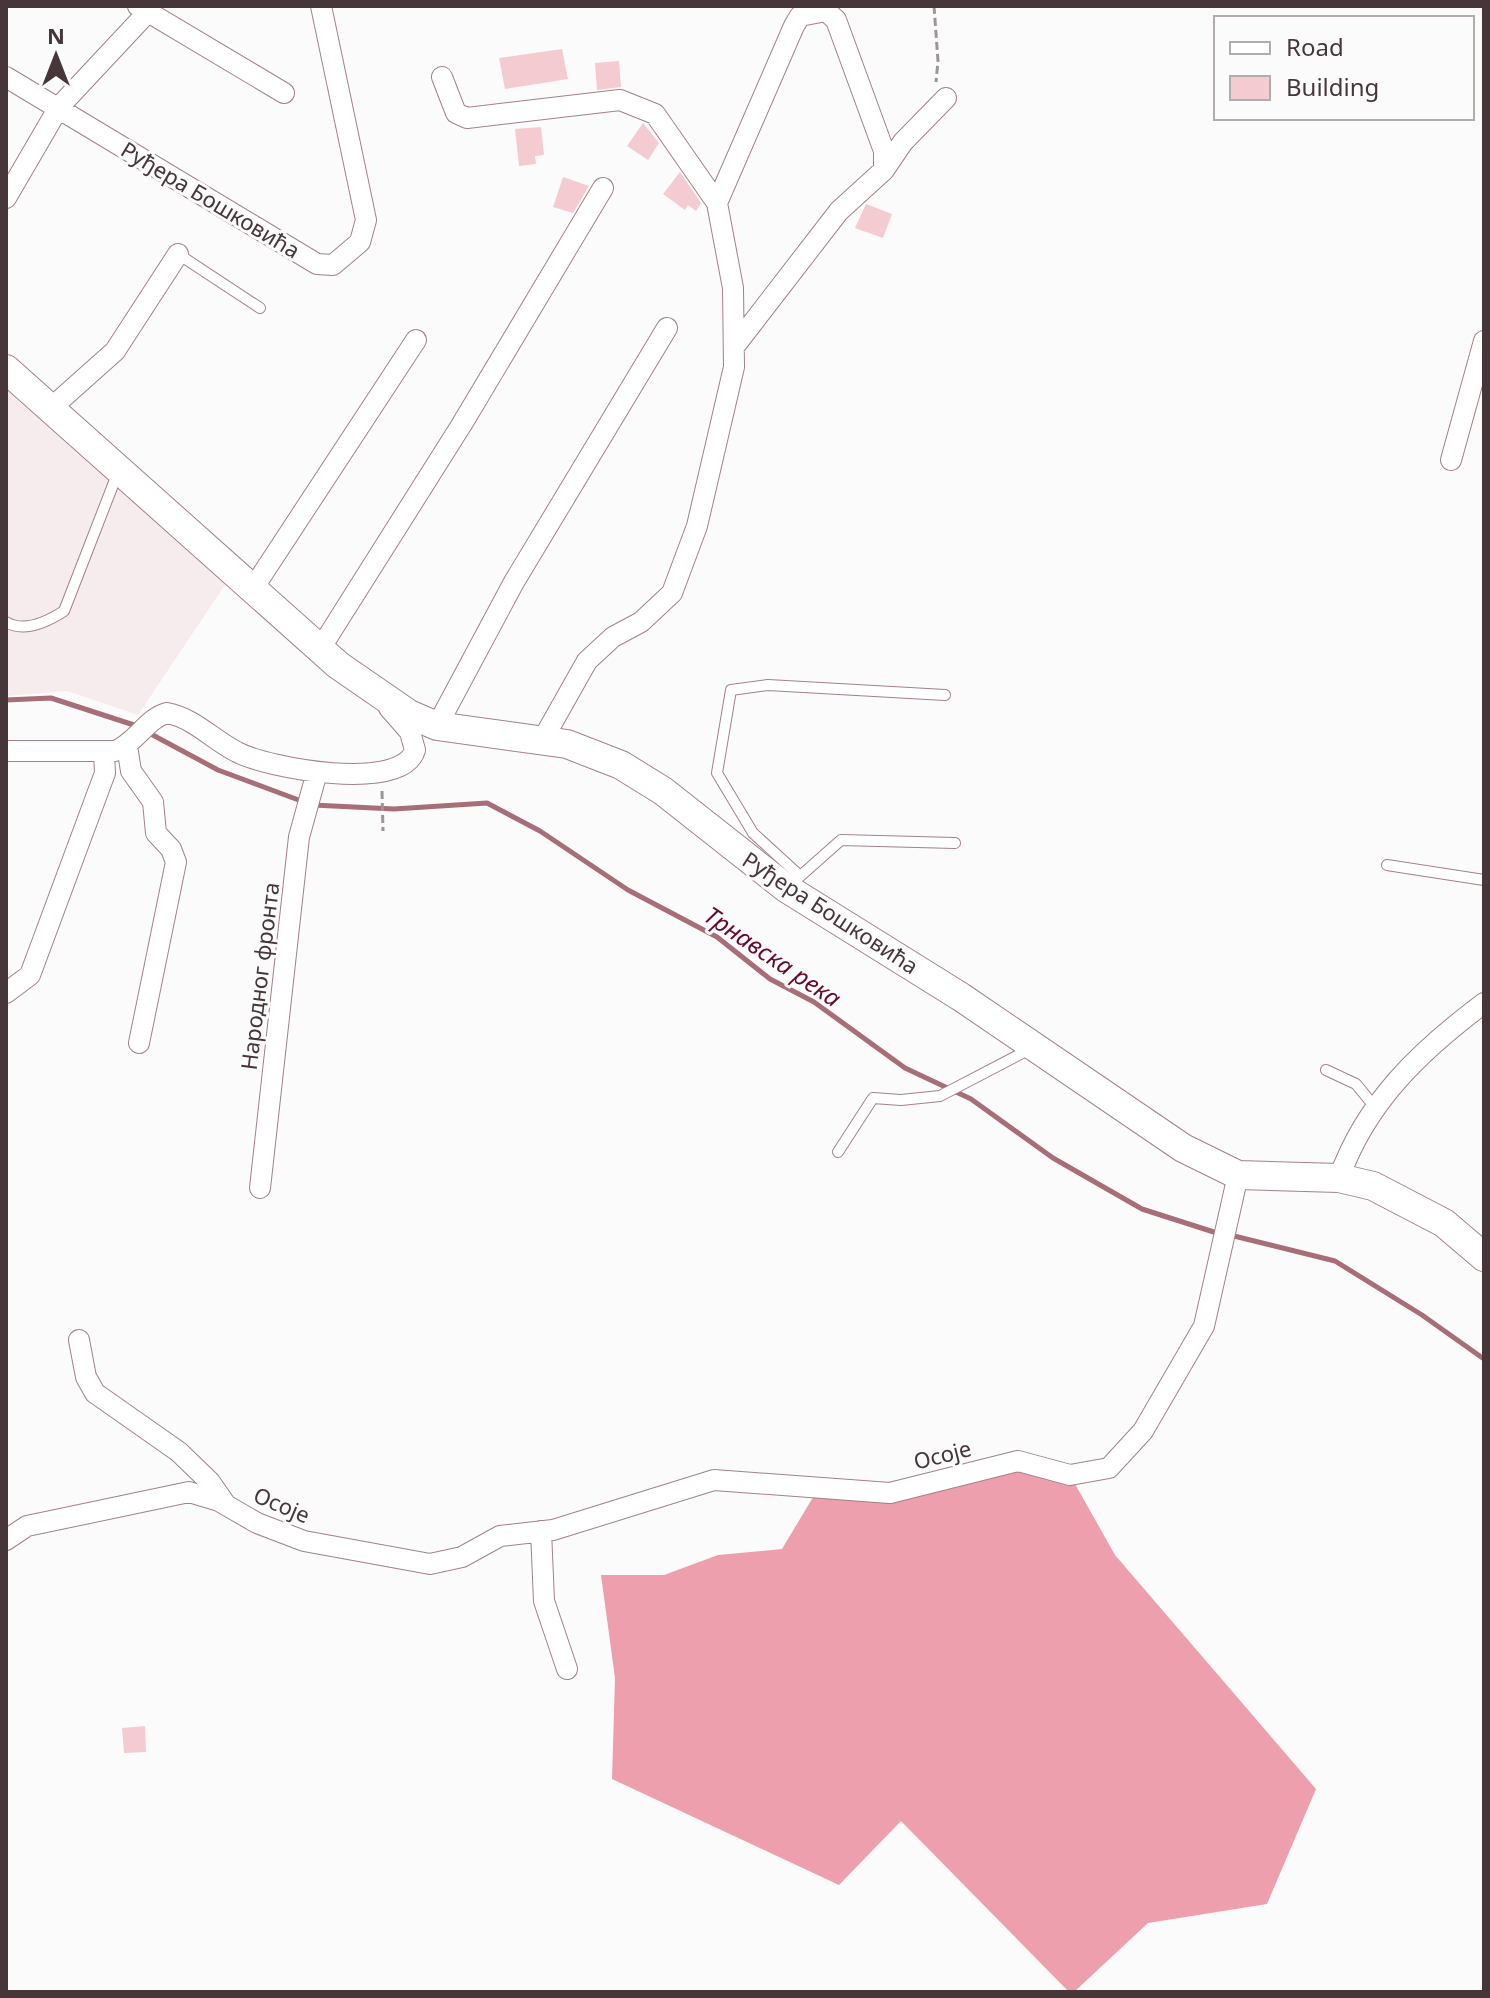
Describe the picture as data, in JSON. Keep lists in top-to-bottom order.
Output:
{
  "streets": {
    "main road": ["Руђера Бошковића"],
    "street": ["Народног фронта", "Осоје"]
  },
  "crossings": [
    ["Руђера Бошковића", "Народног фронта"],
    ["Руђера Бошковића", "Осоје"]
  ],
  "water": ["Трнавска река"],
  "legend": ["Road", "Building"],
  "north": "top"
}
